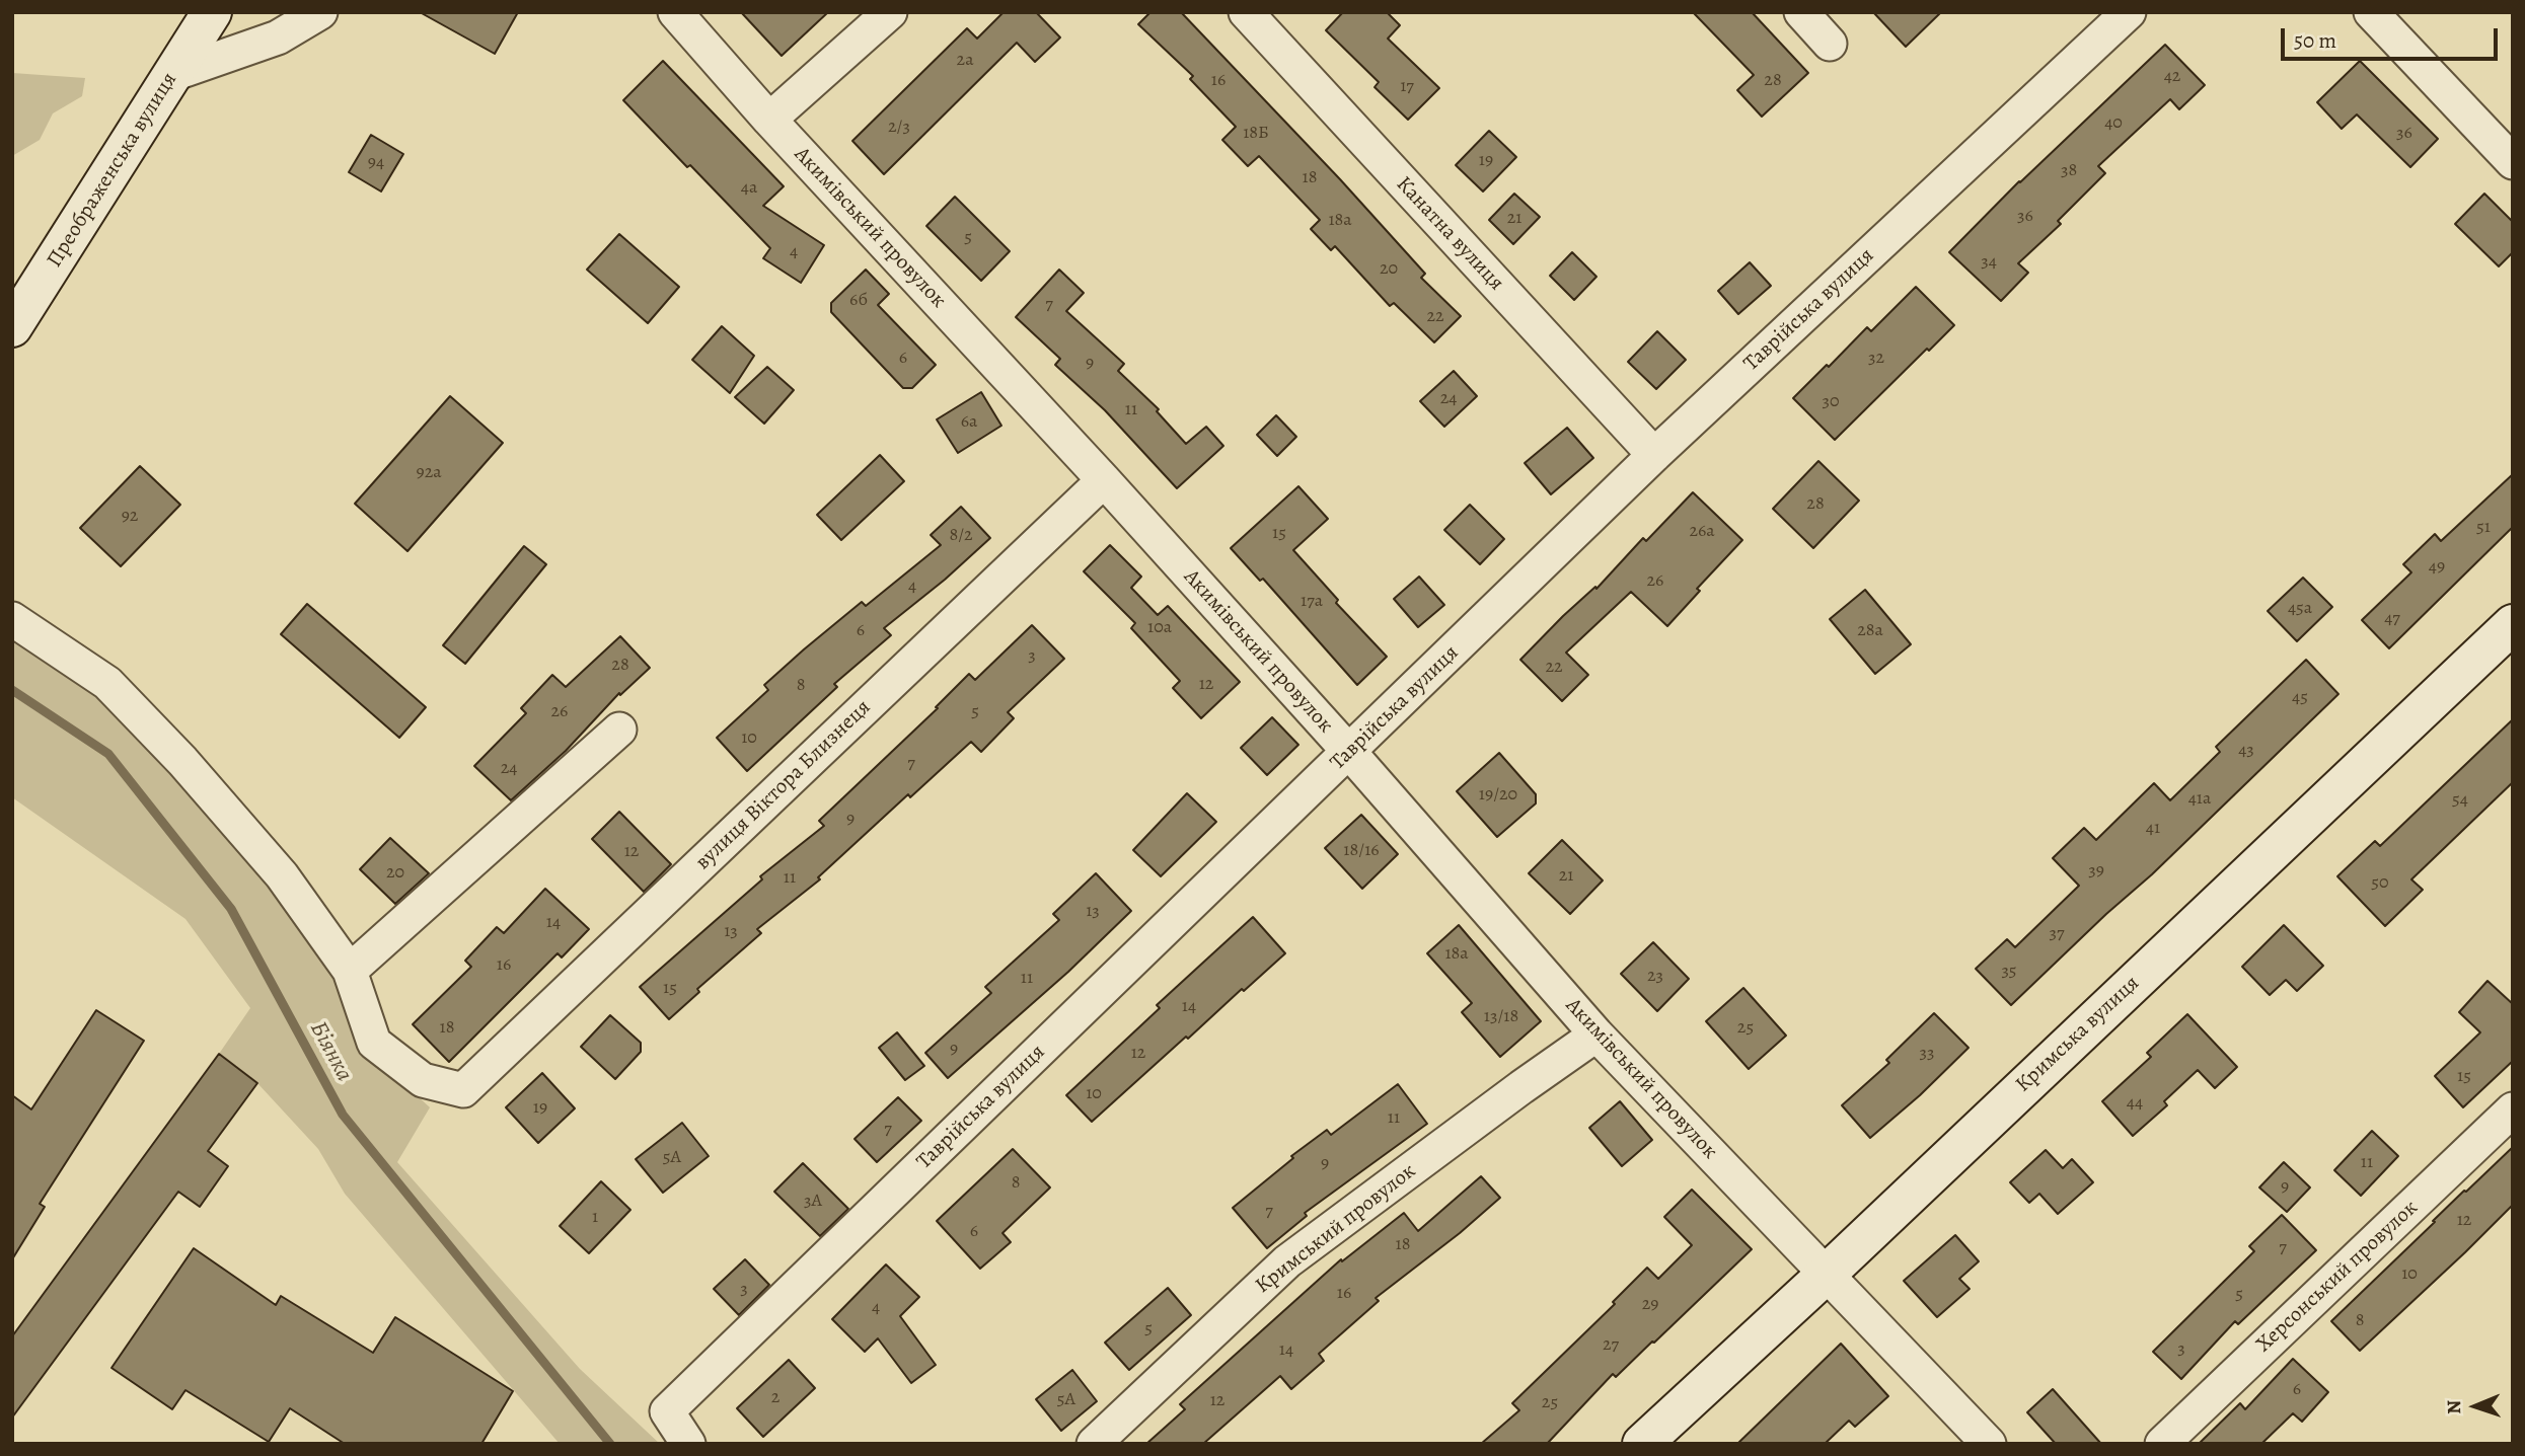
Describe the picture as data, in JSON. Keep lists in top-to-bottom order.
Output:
{
  "streets": {
    "street": [
      "Преображенська вулиця",
      "Акимівський провулок",
      "Канатна вулиця",
      "Таврійська вулиця",
      "вулиця Віктора Близнеця",
      "Кримська вулиця",
      "Кримський провулок",
      "Херсонський провулок"
    ]
  },
  "crossings": [
    ["Акимівський провулок", "Таврійська вулиця"],
    ["Акимівський провулок", "вулиця Віктора Близнеця"],
    ["Акимівський провулок", "Кримська вулиця"],
    ["Акимівський провулок", "Кримський провулок"],
    ["Канатна вулиця", "Таврійська вулиця"]
  ],
  "water": ["Біянка"],
  "house_numbers": [
    "2а",
    "42",
    "16",
    "28",
    "17",
    "40",
    "2/3",
    "18Б",
    "36",
    "19",
    "94",
    "38",
    "18",
    "4а",
    "36",
    "21",
    "18а",
    "5",
    "4",
    "34",
    "20",
    "6б",
    "7",
    "22",
    "6",
    "32",
    "9",
    "24",
    "30",
    "11",
    "6а",
    "92а",
    "28",
    "92",
    "51",
    "26а",
    "15",
    "8/2",
    "49",
    "26",
    "4",
    "17а",
    "45а",
    "47",
    "10а",
    "6",
    "28а",
    "3",
    "28",
    "22",
    "12",
    "8",
    "45",
    "26",
    "5",
    "10",
    "43",
    "7",
    "24",
    "19/20",
    "41а",
    "54",
    "9",
    "41",
    "18/16",
    "12",
    "39",
    "20",
    "21",
    "11",
    "50",
    "13",
    "14",
    "13",
    "37",
    "18а",
    "16",
    "35",
    "23",
    "11",
    "15",
    "14",
    "13/18",
    "18",
    "25",
    "9",
    "12",
    "33",
    "15",
    "10",
    "44",
    "19",
    "11",
    "7",
    "5А",
    "11",
    "9",
    "8",
    "9",
    "3А",
    "7",
    "1",
    "12",
    "6",
    "18",
    "7",
    "10",
    "3",
    "16",
    "5",
    "29",
    "4",
    "8",
    "5",
    "27",
    "3",
    "14",
    "6",
    "2",
    "5А",
    "12",
    "25"
  ],
  "scale_bar": "50 m",
  "north": "left"
}
